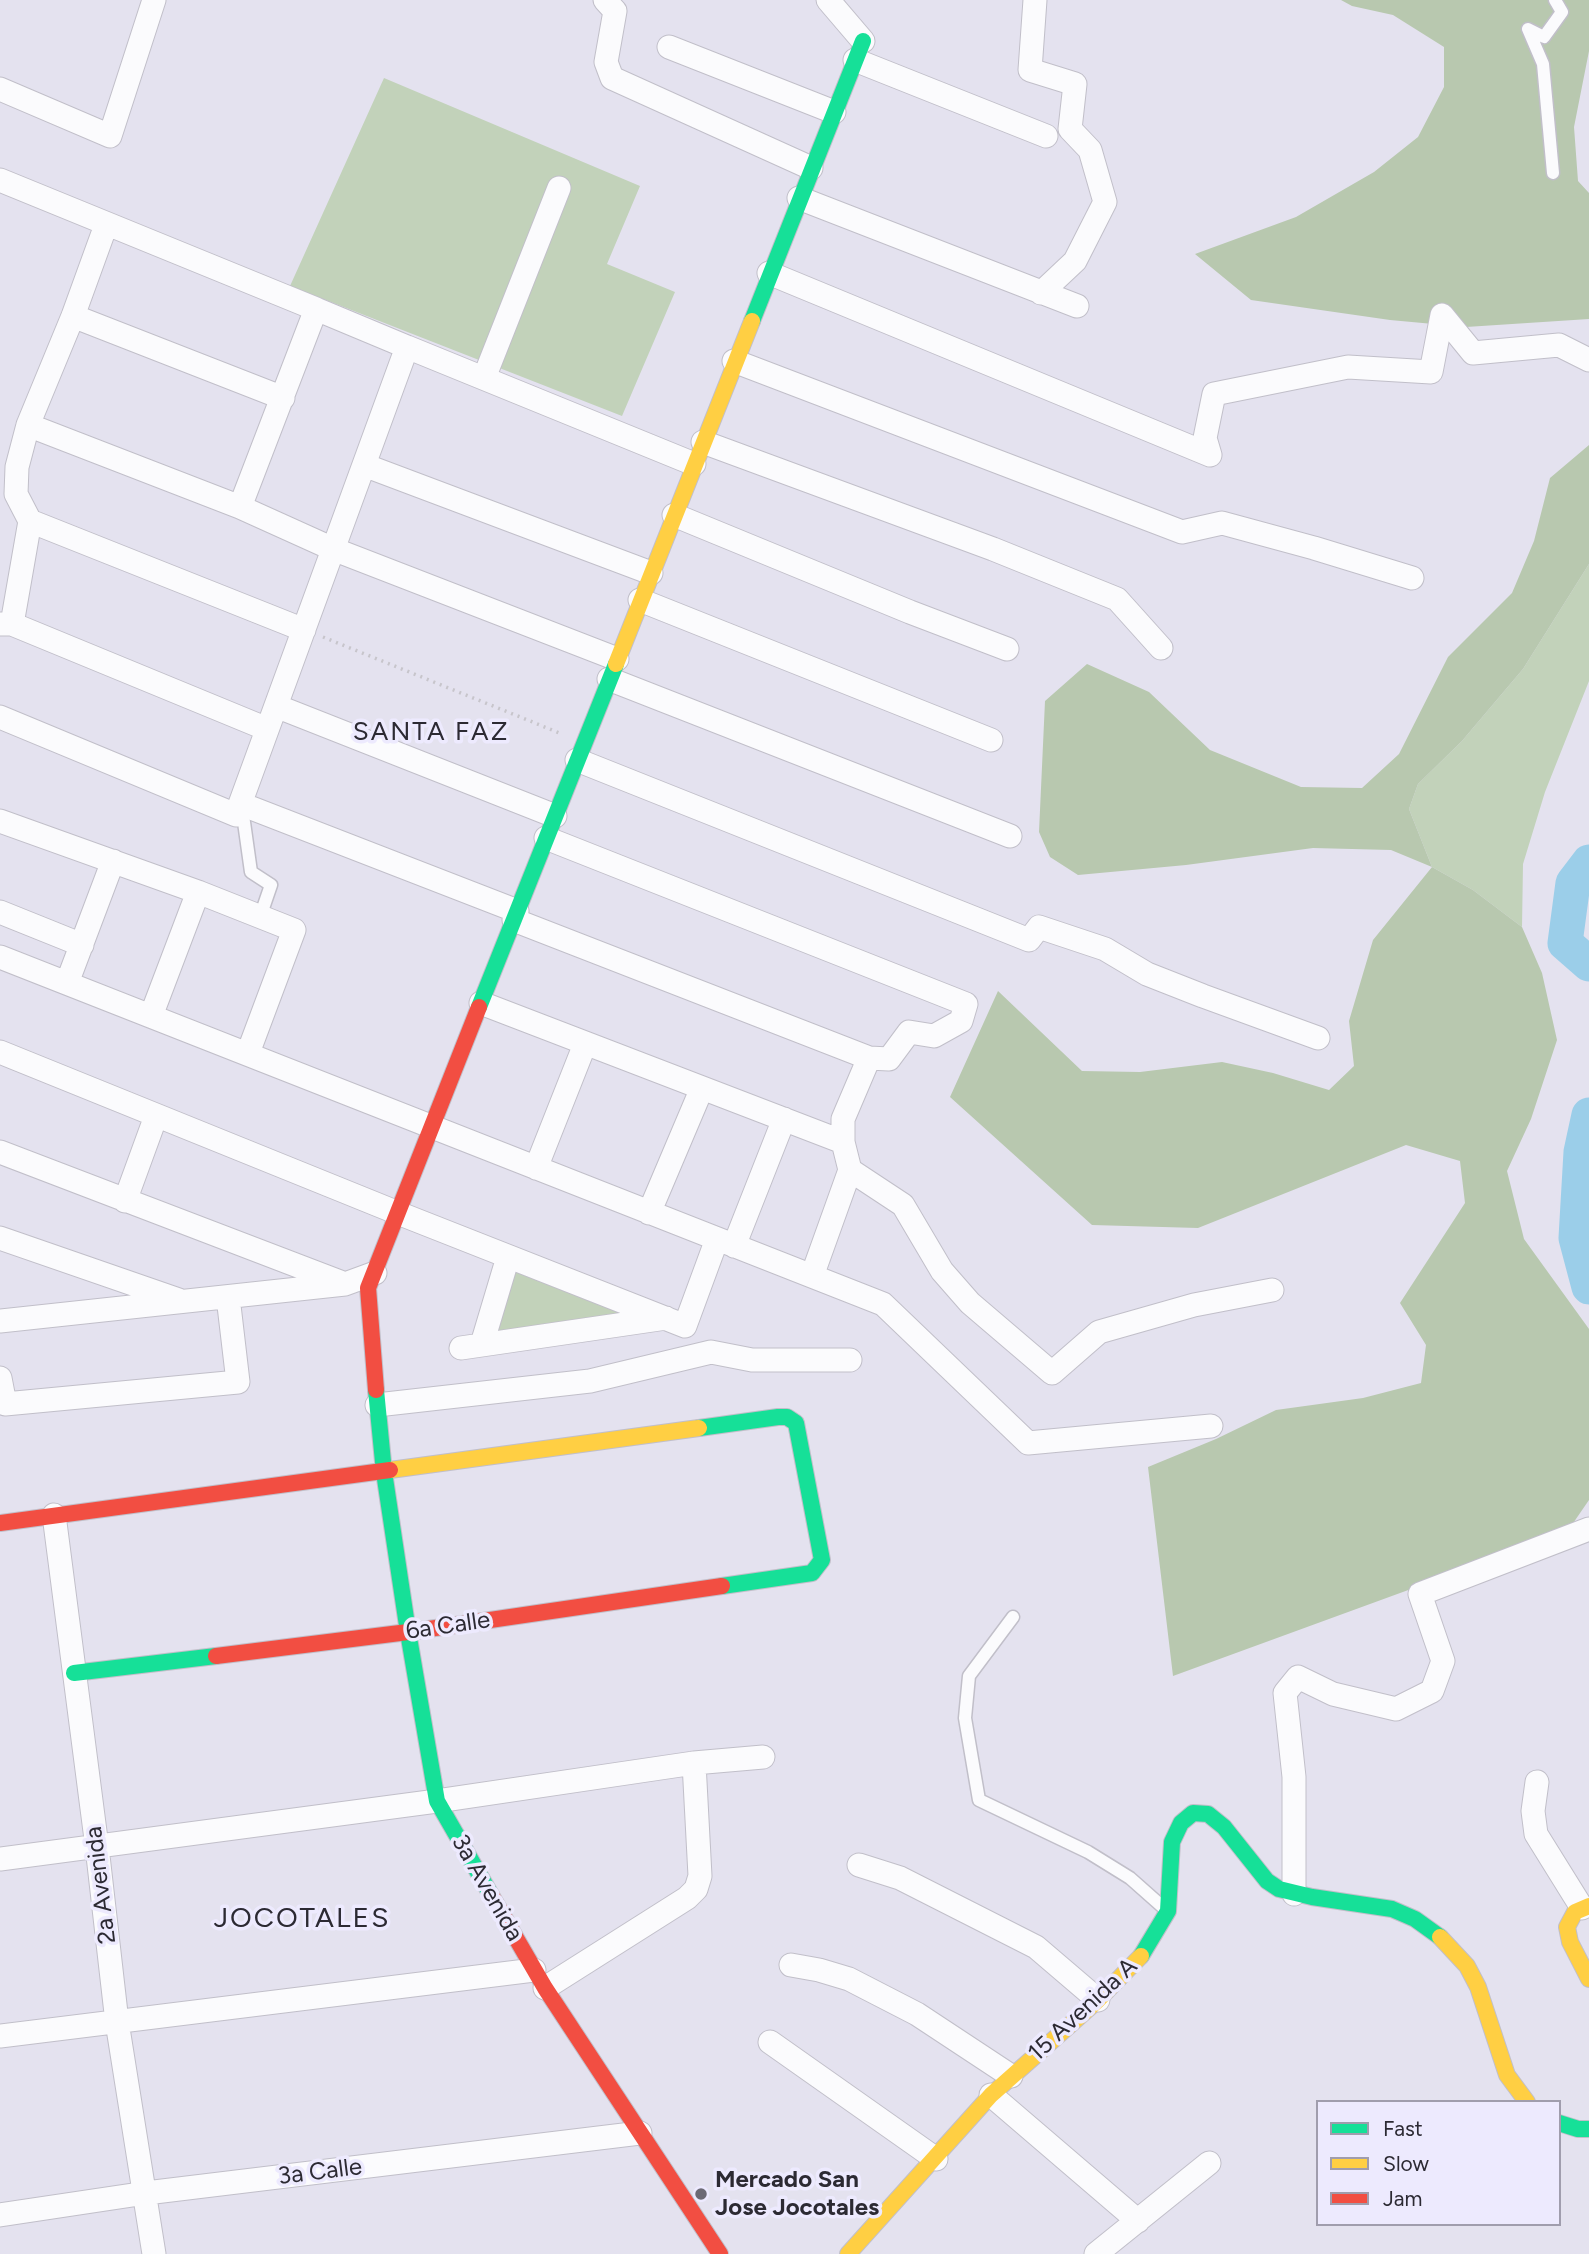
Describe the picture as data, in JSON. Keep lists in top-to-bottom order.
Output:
{
  "streets": {
    "street": [
      "6a Calle",
      "2a Avenida",
      "3a Avenida",
      "15 Avenida A",
      "3a Calle"
    ]
  },
  "crossings": [
    ["6a Calle", "2a Avenida"],
    ["6a Calle", "3a Avenida"],
    ["2a Avenida", "3a Calle"],
    ["3a Avenida", "3a Calle"]
  ],
  "districts": ["SANTA FAZ", "JOCOTALES"],
  "places": ["Mercado San Jose Jocotales"],
  "legend": ["Fast", "Slow", "Jam"]
}
